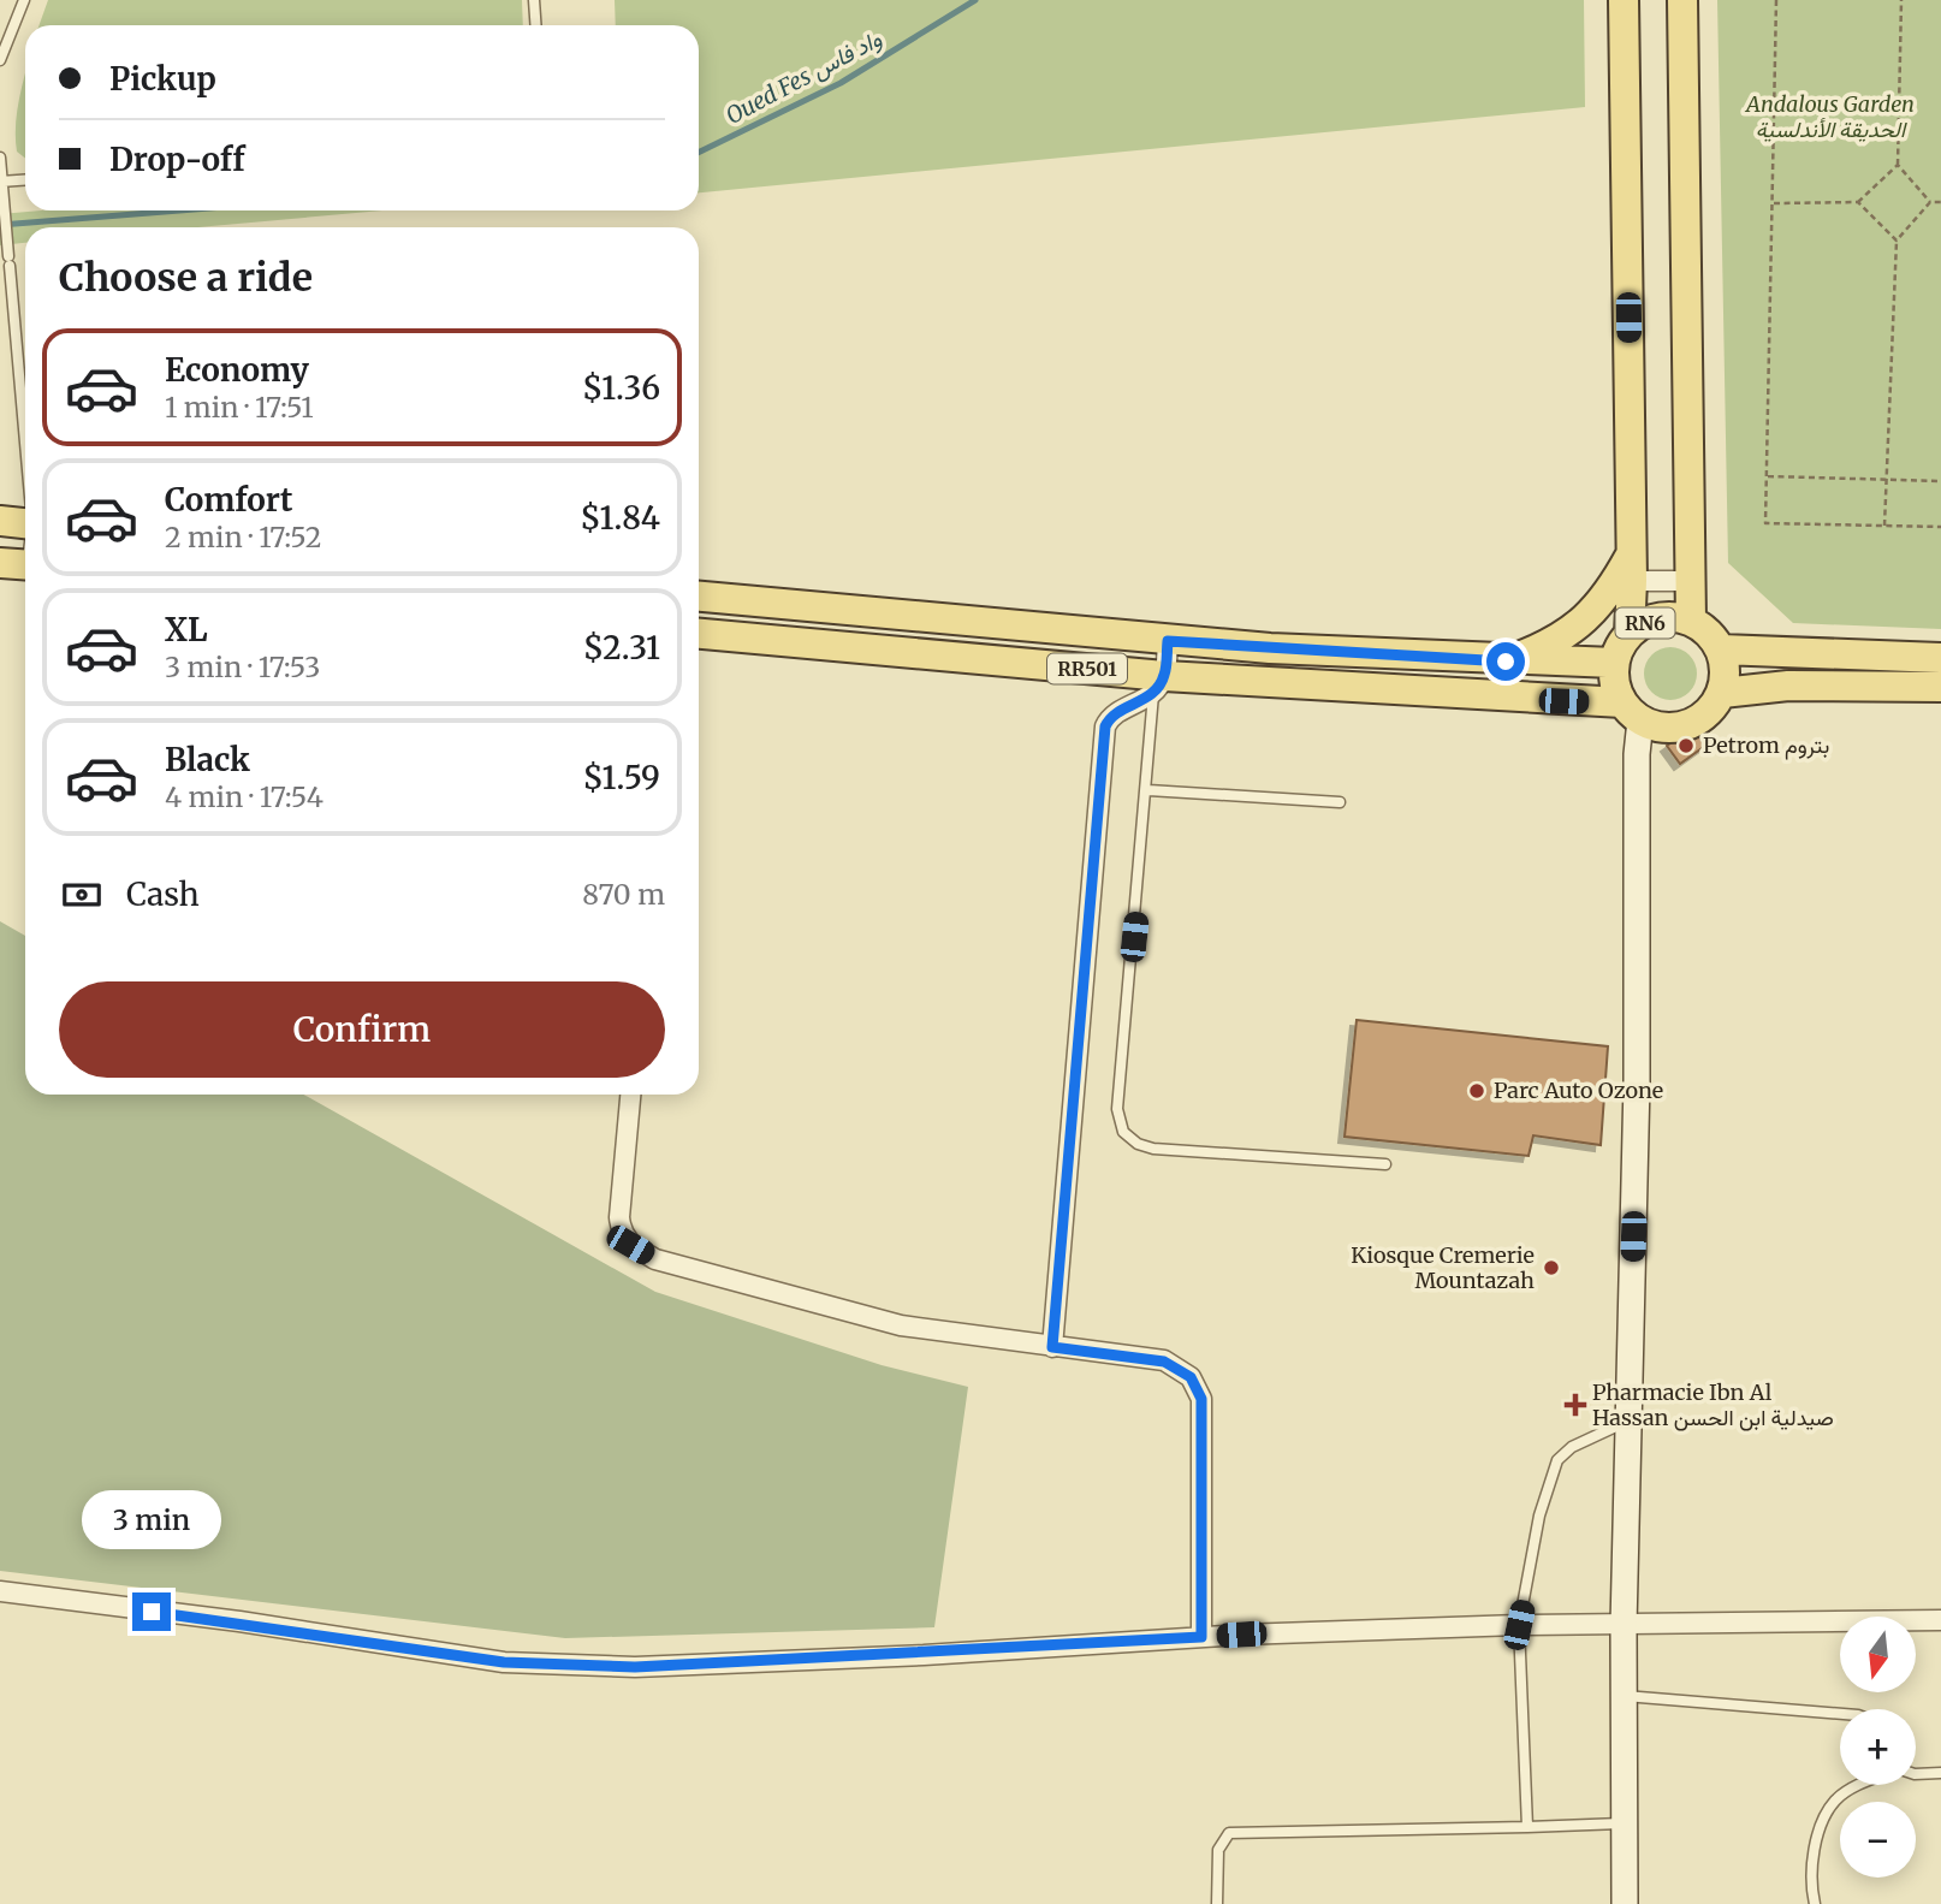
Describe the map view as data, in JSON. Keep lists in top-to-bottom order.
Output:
{
  "streets": {
    "main road": ["RN6", "RR501"]
  },
  "crossings": [
    ["RN6", "RR501"]
  ],
  "water": ["Oued Fes واد فاس"],
  "parks": ["Andalous Garden الحديقة الأندلسية"],
  "places": {
    "other": ["Petrom بتروم", "Parc Auto Ozone", "Kiosque Cremerie Mountazah"],
    "health": ["Pharmacie Ibn Al Hassan صيدلية ابن الحسن"]
  },
  "north": "bottom",
  "page": {
    "banner": ["Pickup", "Drop-off"],
    "heading": "Choose a ride",
    "list": [
      {
        "name": "Economy",
        "note": "1 min · 17:51",
        "value": "$1.36"
      },
      {
        "name": "Comfort",
        "note": "2 min · 17:52",
        "value": "$1.84"
      },
      {
        "name": "XL",
        "note": "3 min · 17:53",
        "value": "$2.31"
      },
      {
        "name": "Black",
        "note": "4 min · 17:54",
        "value": "$1.59"
      }
    ],
    "pay": ["Cash", "870 m"],
    "buttons": "Confirm",
    "bubble": "3 min",
    "map_buttons": ["+", "−"]
  }
}
